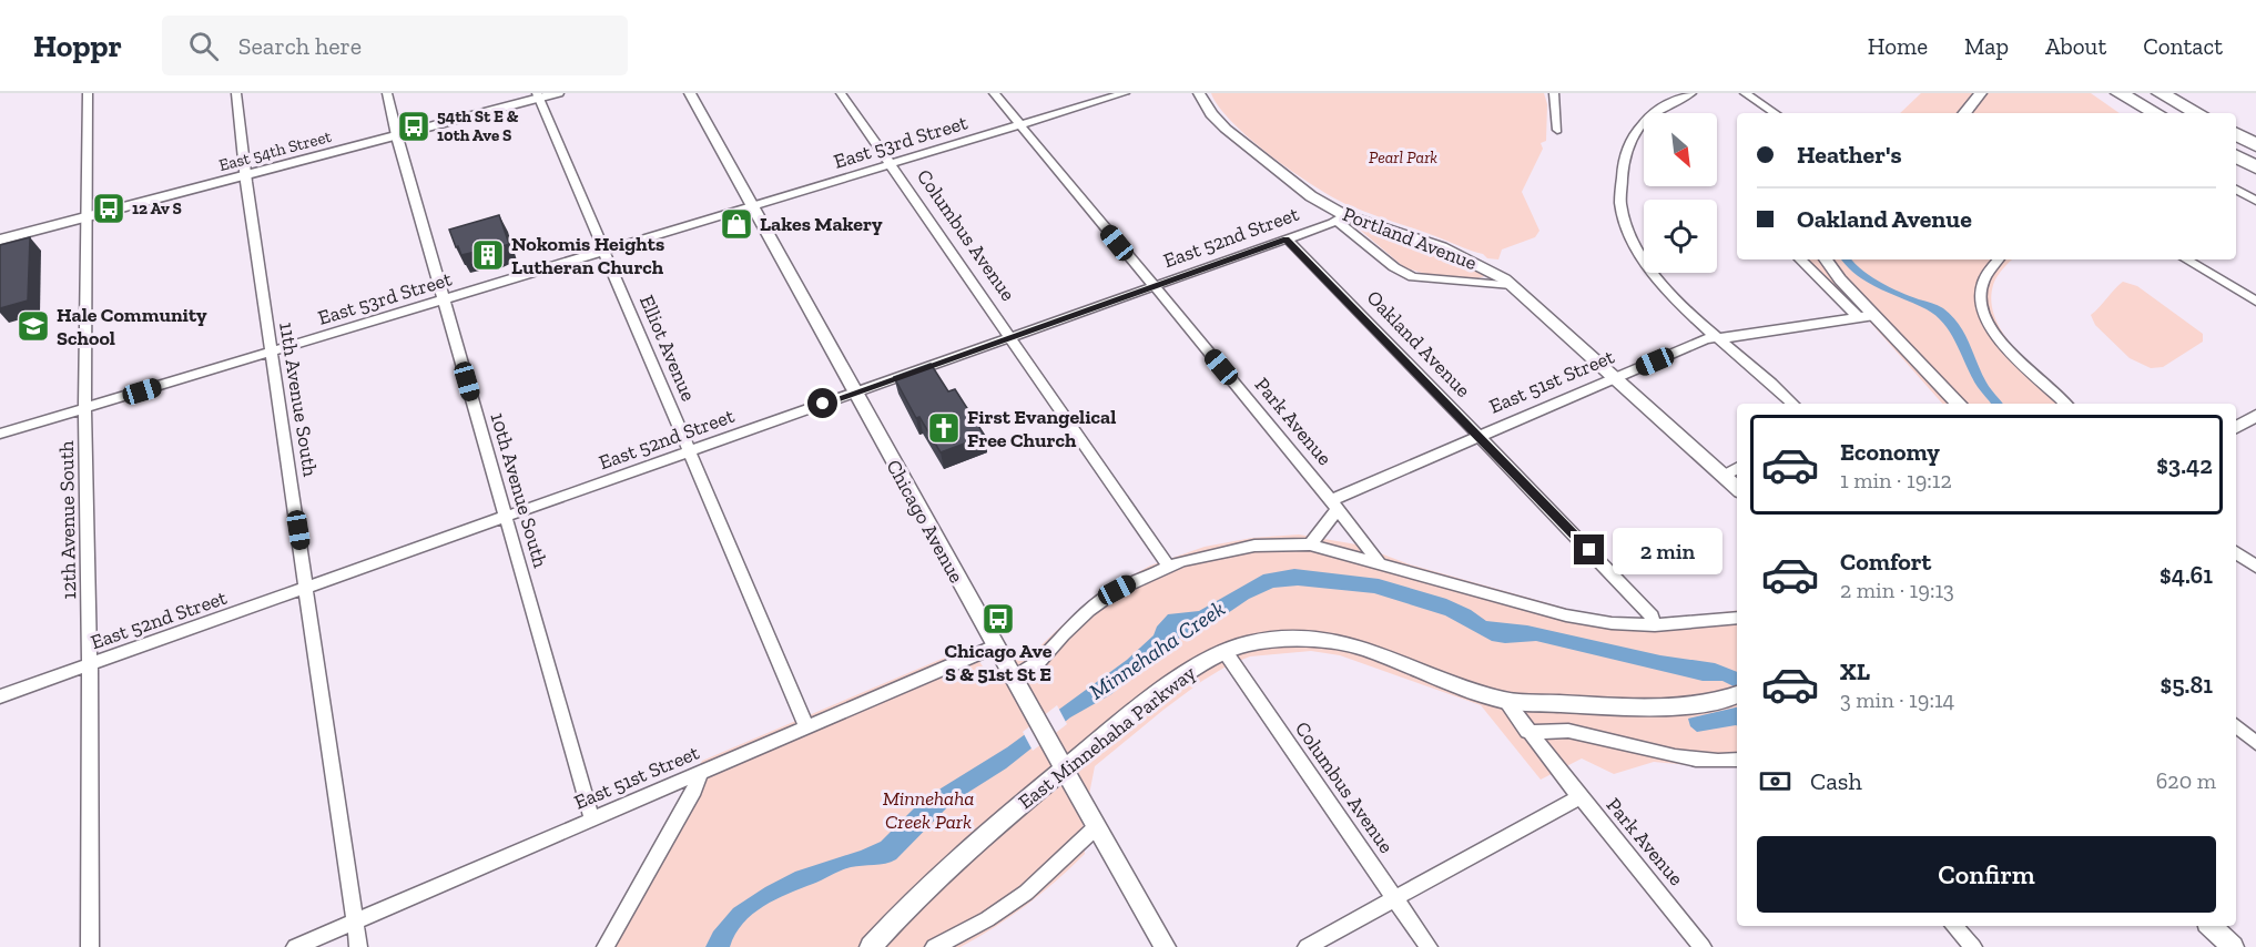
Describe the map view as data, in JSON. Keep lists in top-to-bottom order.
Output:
{
  "streets": {
    "street": [
      "East 53rd Street",
      "East 54th Street",
      "Columbus Avenue",
      "East 52nd Street",
      "Portland Avenue",
      "Oakland Avenue",
      "Elliot Avenue",
      "East 51st Street",
      "11th Avenue South",
      "Park Avenue",
      "10th Avenue South",
      "12th Avenue South",
      "Chicago Avenue",
      "East Minnehaha Parkway"
    ]
  },
  "crossings": [
    ["East 53rd Street", "Columbus Avenue"],
    ["East 53rd Street", "Elliot Avenue"],
    ["East 53rd Street", "11th Avenue South"],
    ["East 53rd Street", "Park Avenue"],
    ["East 53rd Street", "10th Avenue South"],
    ["East 53rd Street", "12th Avenue South"],
    ["East 53rd Street", "Chicago Avenue"],
    ["East 54th Street", "Elliot Avenue"],
    ["East 54th Street", "11th Avenue South"],
    ["East 54th Street", "10th Avenue South"],
    ["East 54th Street", "12th Avenue South"],
    ["Columbus Avenue", "East 52nd Street"],
    ["Columbus Avenue", "East Minnehaha Parkway"],
    ["East 52nd Street", "Portland Avenue"],
    ["East 52nd Street", "Oakland Avenue"],
    ["East 52nd Street", "Elliot Avenue"],
    ["East 52nd Street", "11th Avenue South"],
    ["East 52nd Street", "Park Avenue"],
    ["East 52nd Street", "10th Avenue South"],
    ["East 52nd Street", "12th Avenue South"],
    ["East 52nd Street", "Chicago Avenue"],
    ["Portland Avenue", "East 51st Street"],
    ["Oakland Avenue", "East 51st Street"],
    ["Elliot Avenue", "East 51st Street"],
    ["East 51st Street", "11th Avenue South"],
    ["East 51st Street", "Park Avenue"],
    ["East 51st Street", "10th Avenue South"],
    ["East 51st Street", "Chicago Avenue"],
    ["Park Avenue", "East Minnehaha Parkway"],
    ["Chicago Avenue", "East Minnehaha Parkway"]
  ],
  "water": ["Minnehaha Creek"],
  "parks": ["Pearl Park", "Minnehaha Creek Park"],
  "places": {
    "bus stop": ["54th St E & 10th Ave S", "12 Av S", "Chicago Ave S & 51st St E"],
    "shop": ["Lakes Makery"],
    "building": ["Nokomis Heights Lutheran Church"],
    "school or university": ["Hale Community School"],
    "church": ["First Evangelical Free Church"]
  },
  "north": "bottom right",
  "page": {
    "header": "Hoppr",
    "search": "Search here",
    "nav": [
      "Home",
      "Map",
      "About",
      "Contact"
    ],
    "banner": ["Heather's", "Oakland Avenue"],
    "list": [
      {
        "name": "Economy",
        "note": "1 min · 19:12",
        "value": "$3.42"
      },
      {
        "name": "Comfort",
        "note": "2 min · 19:13",
        "value": "$4.61"
      },
      {
        "name": "XL",
        "note": "3 min · 19:14",
        "value": "$5.81"
      }
    ],
    "bubble": "2 min",
    "pay": ["Cash", "620 m"],
    "buttons": "Confirm"
  }
}
